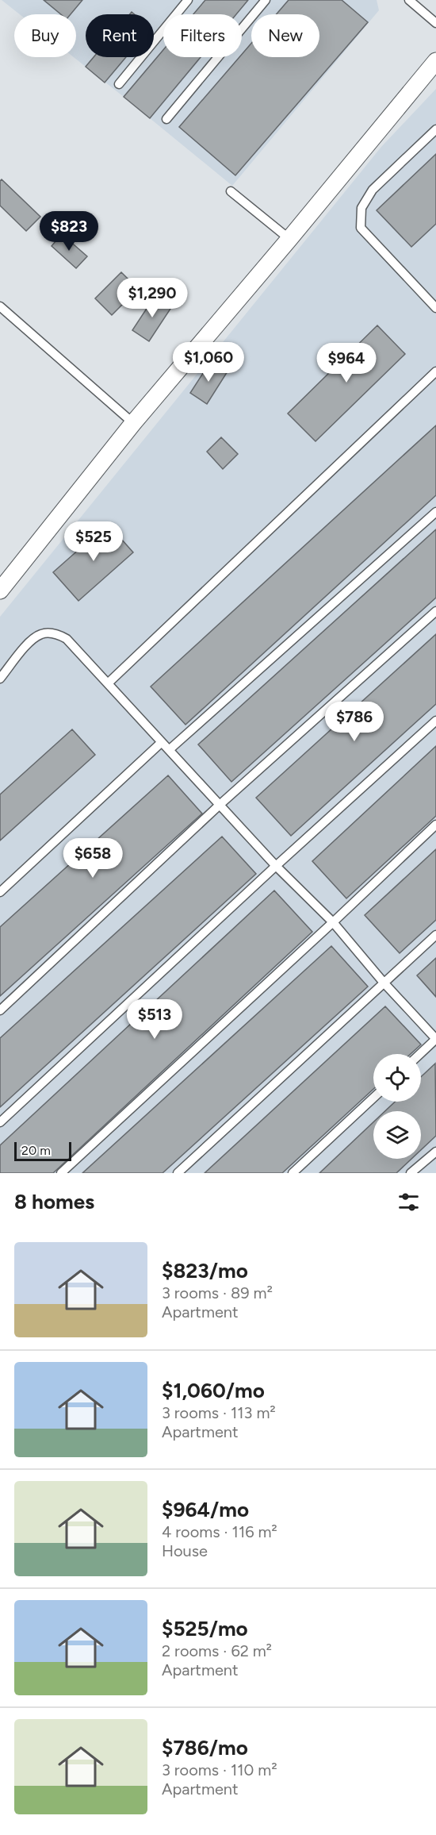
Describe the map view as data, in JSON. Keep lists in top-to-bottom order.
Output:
{
  "scale_bar": "20 m",
  "page": {
    "chip": [
      "Buy",
      "Rent",
      "Filters",
      "New"
    ],
    "price": [
      "$823",
      "$1,290",
      "$1,060",
      "$964",
      "$525",
      "$786",
      "$658",
      "$513"
    ],
    "scale": "20 m",
    "heading": "8 homes",
    "list": [
      {
        "name": "$823/mo",
        "note": "3 rooms · 89 m² · Apartment"
      },
      {
        "name": "$1,060/mo",
        "note": "3 rooms · 113 m² · Apartment"
      },
      {
        "name": "$964/mo",
        "note": "4 rooms · 116 m² · House"
      },
      {
        "name": "$525/mo",
        "note": "2 rooms · 62 m² · Apartment"
      },
      {
        "name": "$786/mo",
        "note": "3 rooms · 110 m² · Apartment"
      }
    ]
  }
}
